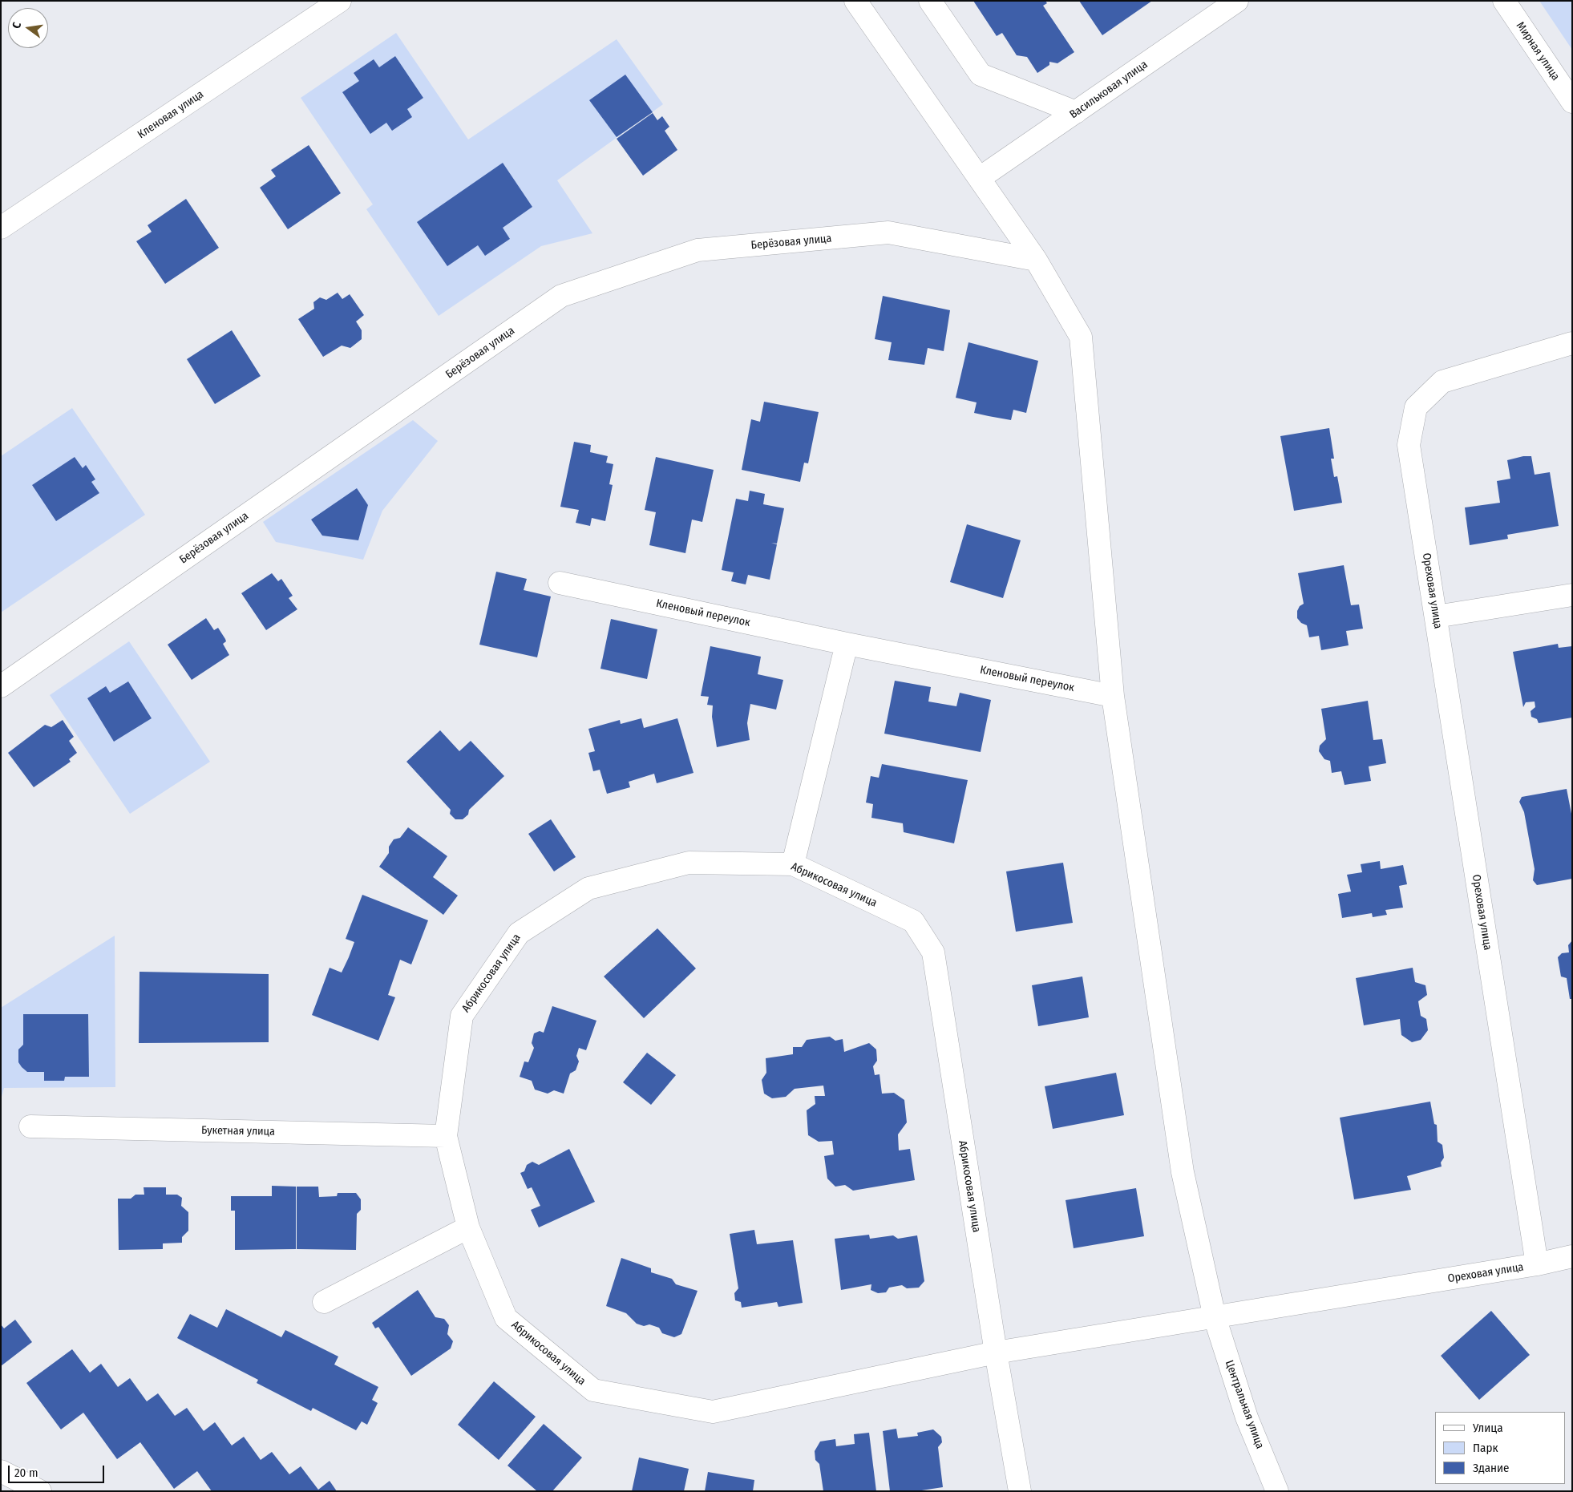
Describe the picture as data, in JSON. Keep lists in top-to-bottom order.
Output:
{
  "streets": {
    "street": [
      "Мирная улица",
      "Васильковая улица",
      "Кленовая улица",
      "Берёзовая улица",
      "Ореховая улица",
      "Кленовый переулок",
      "Абрикосовая улица",
      "Букетная улица",
      "Центральная улица"
    ]
  },
  "crossings": [
    ["Васильковая улица", "Центральная улица"],
    ["Берёзовая улица", "Центральная улица"],
    ["Ореховая улица", "Абрикосовая улица"],
    ["Ореховая улица", "Центральная улица"],
    ["Кленовый переулок", "Центральная улица"],
    ["Абрикосовая улица", "Букетная улица"],
    ["Абрикосовая улица", "Центральная улица"]
  ],
  "legend": ["Улица", "Парк", "Здание"],
  "scale_bar": "20 m",
  "north": "left"
}
